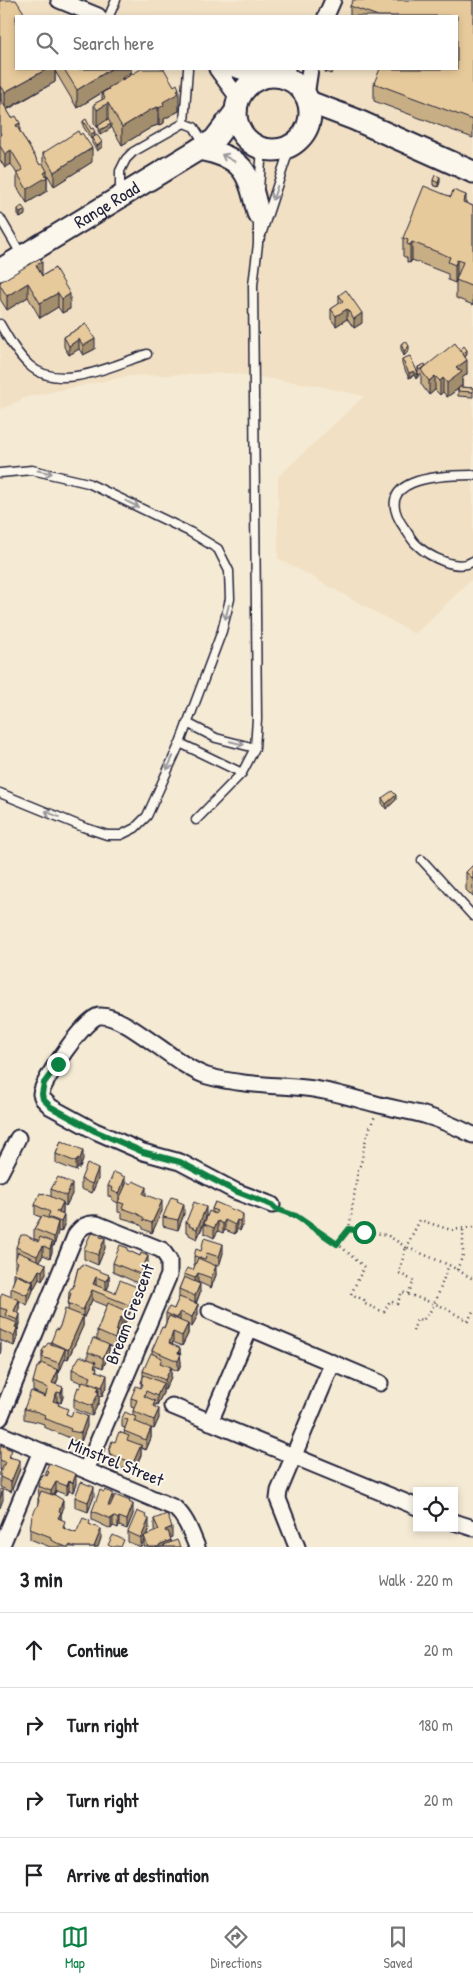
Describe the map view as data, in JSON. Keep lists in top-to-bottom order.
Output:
{
  "streets": {
    "main road": ["Range Road"],
    "street": ["Bream Crescent", "Minstrel Street"]
  },
  "crossings": [
    ["Bream Crescent", "Minstrel Street"]
  ],
  "page": {
    "search": "Search here",
    "heading": ["3 min", "Walk · 220 m"],
    "list": [
      ["Continue", "20 m"],
      ["Turn right", "180 m"],
      ["Turn right", "20 m"],
      "Arrive at destination"
    ],
    "nav": ["Map", "Directions", "Saved"]
  }
}
